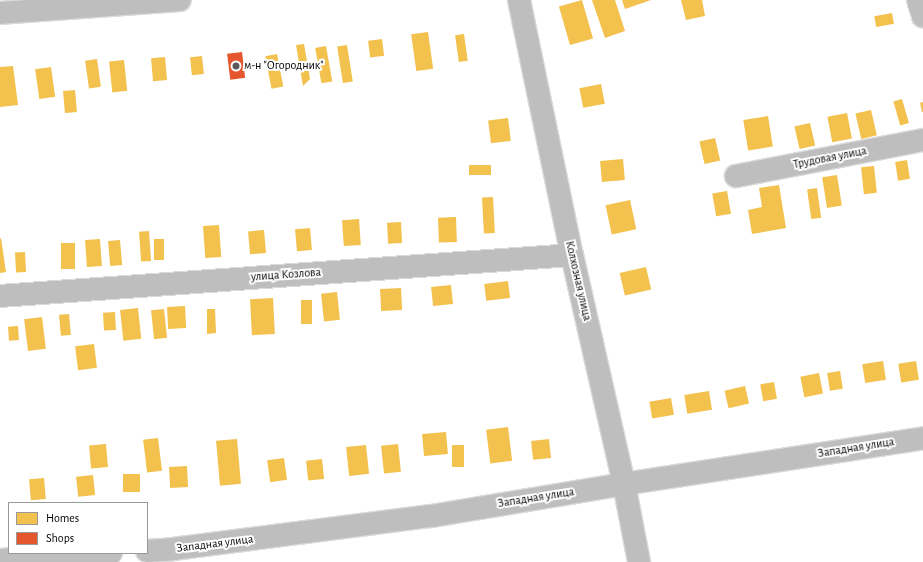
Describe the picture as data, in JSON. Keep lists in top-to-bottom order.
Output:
{
  "streets": {
    "street": [
      "Трудовая улица",
      "улица Козлова",
      "Колхозная улица",
      "Западная улица"
    ]
  },
  "crossings": [
    ["улица Козлова", "Колхозная улица"],
    ["Колхозная улица", "Западная улица"]
  ],
  "places": ["м-н \"Огородник\""],
  "legend": ["Homes", "Shops"]
}
